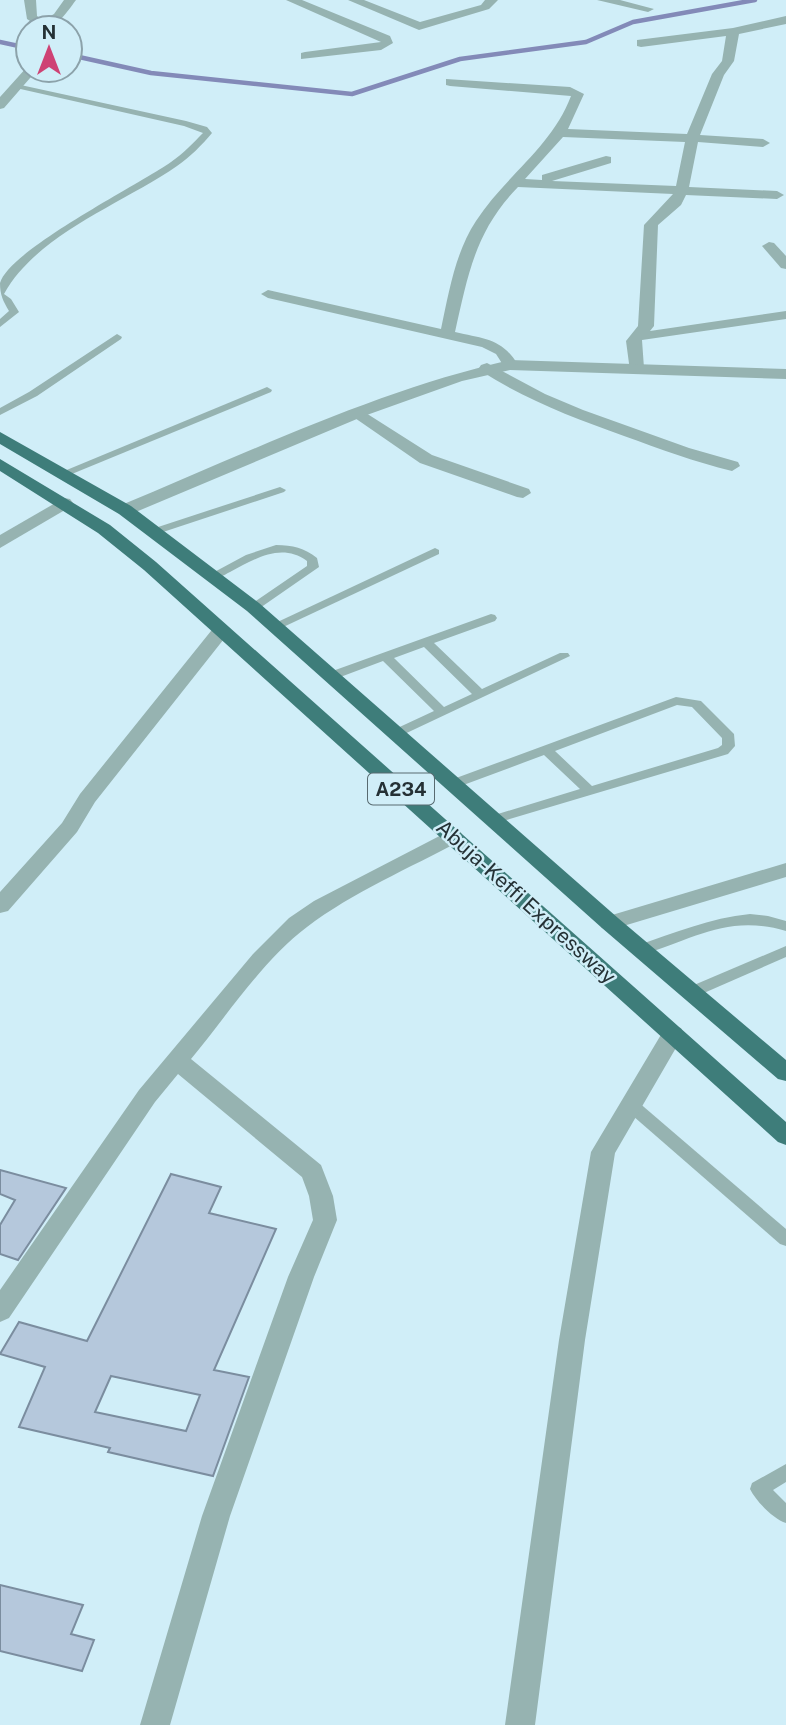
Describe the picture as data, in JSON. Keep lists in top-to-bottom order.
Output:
{
  "streets": {
    "highway": ["A234", "Abuja-Keffi Expressway"]
  },
  "north": "top"
}
